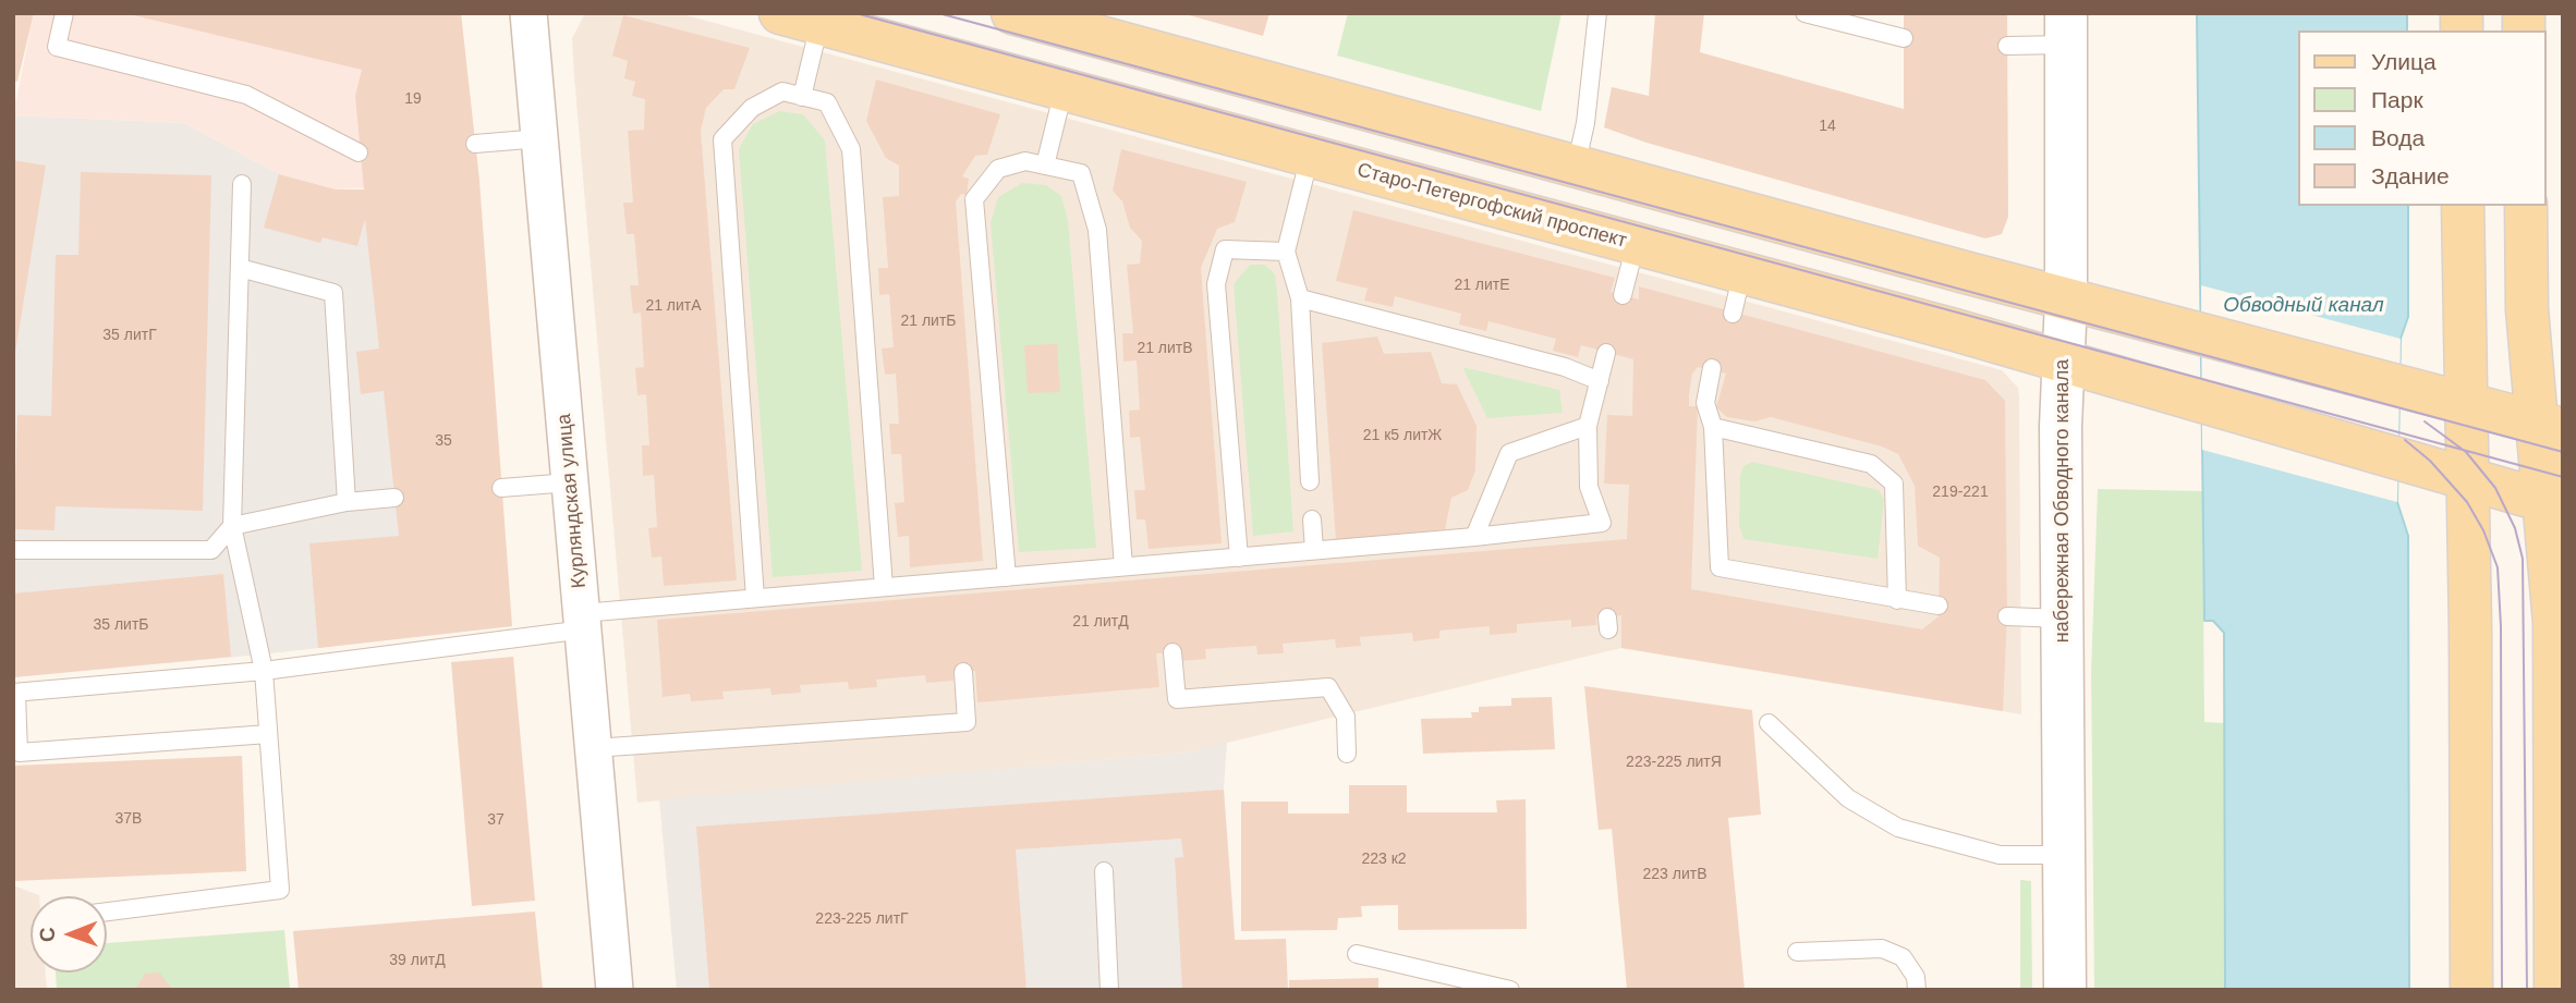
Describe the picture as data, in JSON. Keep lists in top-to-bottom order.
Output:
{
  "streets": {
    "main road": ["Старо-Петергофский проспект"],
    "street": ["Курляндская улица", "набережная Обводного канала"]
  },
  "crossings": [
    ["Старо-Петергофский проспект", "набережная Обводного канала"]
  ],
  "water": ["Обводный канал"],
  "house_numbers": [
    "19",
    "14",
    "21 литЕ",
    "21 литА",
    "21 литБ",
    "35 литГ",
    "21 литВ",
    "21 к5 литЖ",
    "35",
    "219-221",
    "21 литД",
    "35 литБ",
    "223-225 литЯ",
    "37В",
    "37",
    "223 к2",
    "223 литВ",
    "223-225 литГ",
    "39 литД"
  ],
  "legend": [
    "Улица",
    "Парк",
    "Вода",
    "Здание"
  ],
  "north": "left"
}
